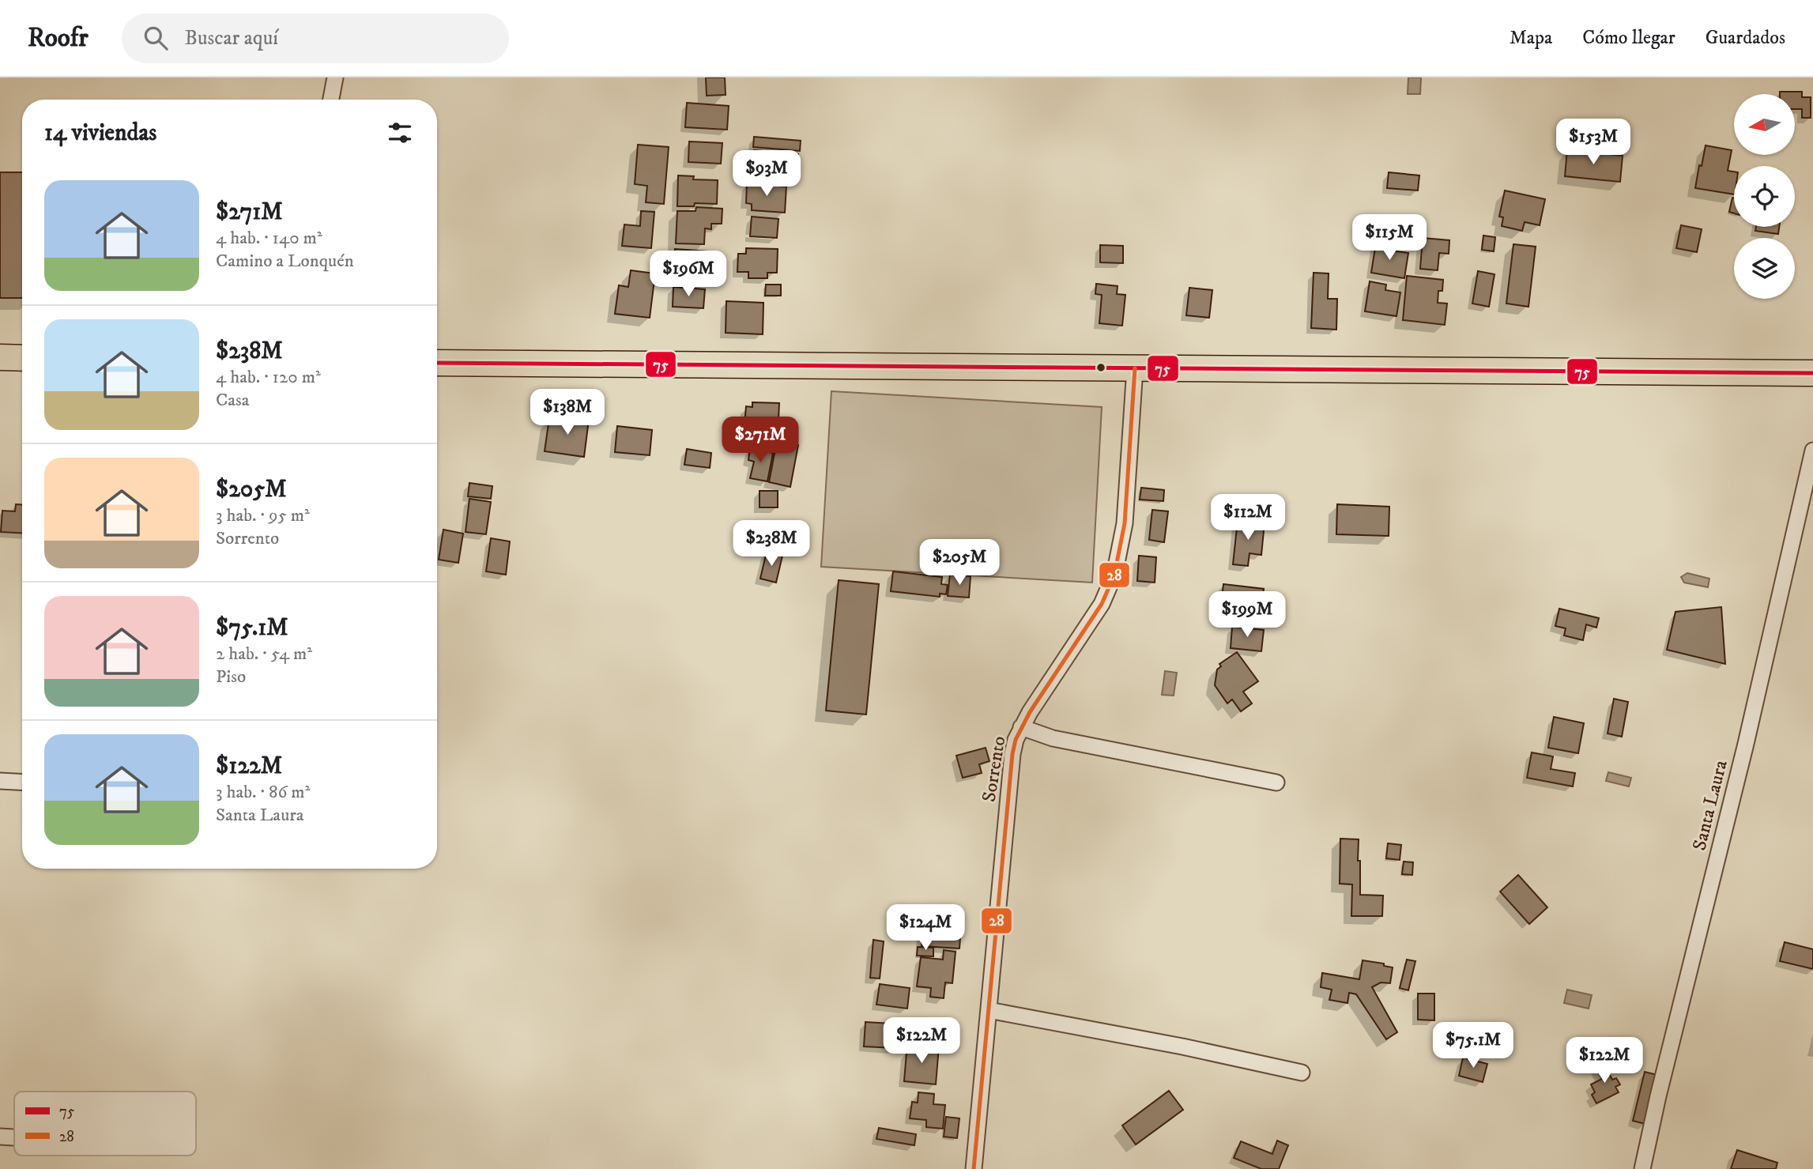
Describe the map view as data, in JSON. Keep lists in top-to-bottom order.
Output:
{
  "streets": {
    "street": ["Sorrento", "Santa Laura"]
  },
  "lines": ["transit line 75", "transit line 28"],
  "legend": ["75", "28"],
  "north": "left",
  "page": {
    "header": "Roofr",
    "search": "Buscar aquí",
    "nav": ["Mapa", "Cómo llegar", "Guardados"],
    "heading": "14 viviendas",
    "price": [
      "$153M",
      "$93M",
      "$115M",
      "$196M",
      "$138M",
      "$271M",
      "$112M",
      "$238M",
      "$205M",
      "$199M",
      "$124M",
      "$122M",
      "$75.1M",
      "$122M"
    ],
    "list": [
      {
        "name": "$271M",
        "note": "4 hab. · 140 m² · Camino a Lonquén"
      },
      {
        "name": "$238M",
        "note": "4 hab. · 120 m² · Casa"
      },
      {
        "name": "$205M",
        "note": "3 hab. · 95 m² · Sorrento"
      },
      {
        "name": "$75.1M",
        "note": "2 hab. · 54 m² · Piso"
      },
      {
        "name": "$122M",
        "note": "3 hab. · 86 m² · Santa Laura"
      }
    ]
  }
}
